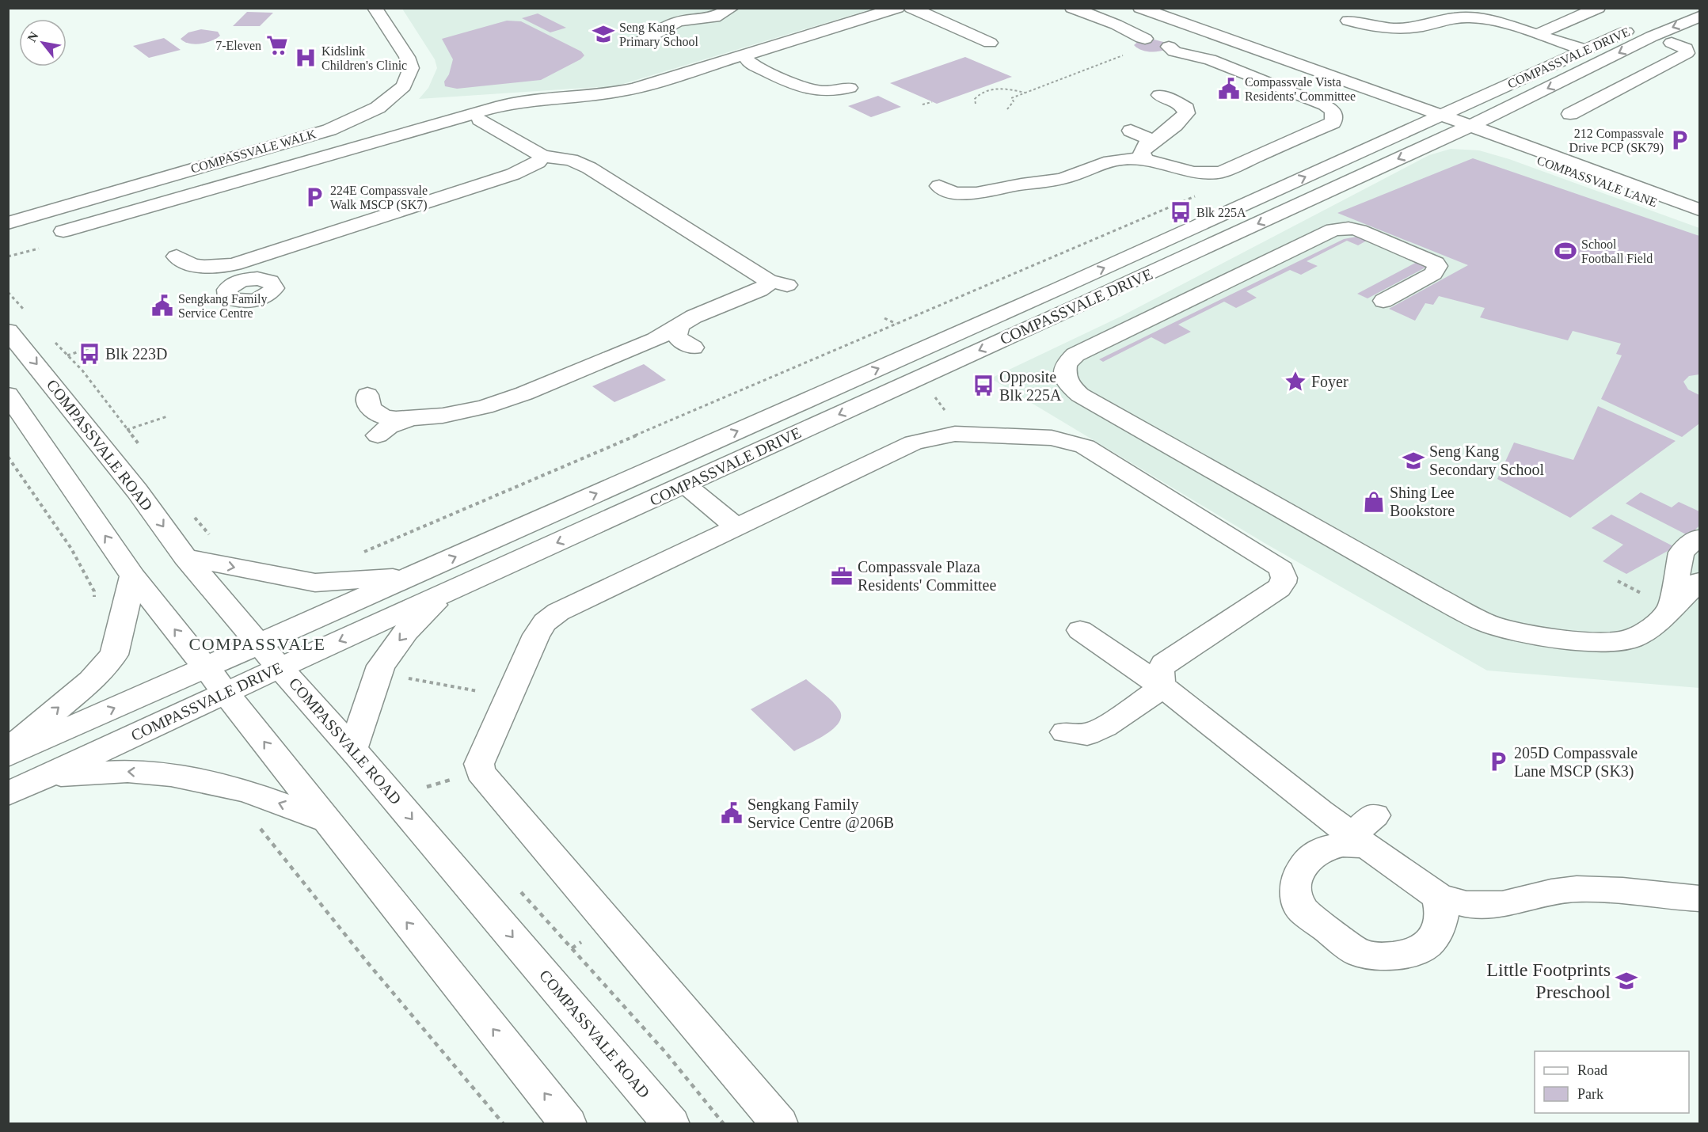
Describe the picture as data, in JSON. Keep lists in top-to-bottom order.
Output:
{
  "streets": {
    "street": [
      "COMPASSVALE DRIVE",
      "COMPASSVALE WALK",
      "COMPASSVALE LANE",
      "COMPASSVALE ROAD"
    ]
  },
  "crossings": [
    ["COMPASSVALE DRIVE", "COMPASSVALE ROAD"]
  ],
  "districts": ["COMPASSVALE"],
  "places": {
    "school or university": ["Seng Kang Primary School", "Seng Kang Secondary School", "Little Footprints Preschool"],
    "supermarket": ["7-Eleven"],
    "hospital": ["Kidslink Children's Clinic"],
    "public building": ["Compassvale Vista Residents' Committee", "Sengkang Family Service Centre", "Sengkang Family Service Centre @206B"],
    "parking": ["212 Compassvale Drive PCP (SK79)", "224E Compassvale Walk MSCP (SK7)", "205D Compassvale Lane MSCP (SK3)"],
    "bus stop": ["Blk 225A", "Blk 223D", "Opposite Blk 225A"],
    "sports": ["School Football Field"],
    "place": ["Foyer"],
    "shop": ["Shing Lee Bookstore"],
    "office": ["Compassvale Plaza Residents' Committee"]
  },
  "legend": ["Road", "Park"],
  "north": "top left"
}
